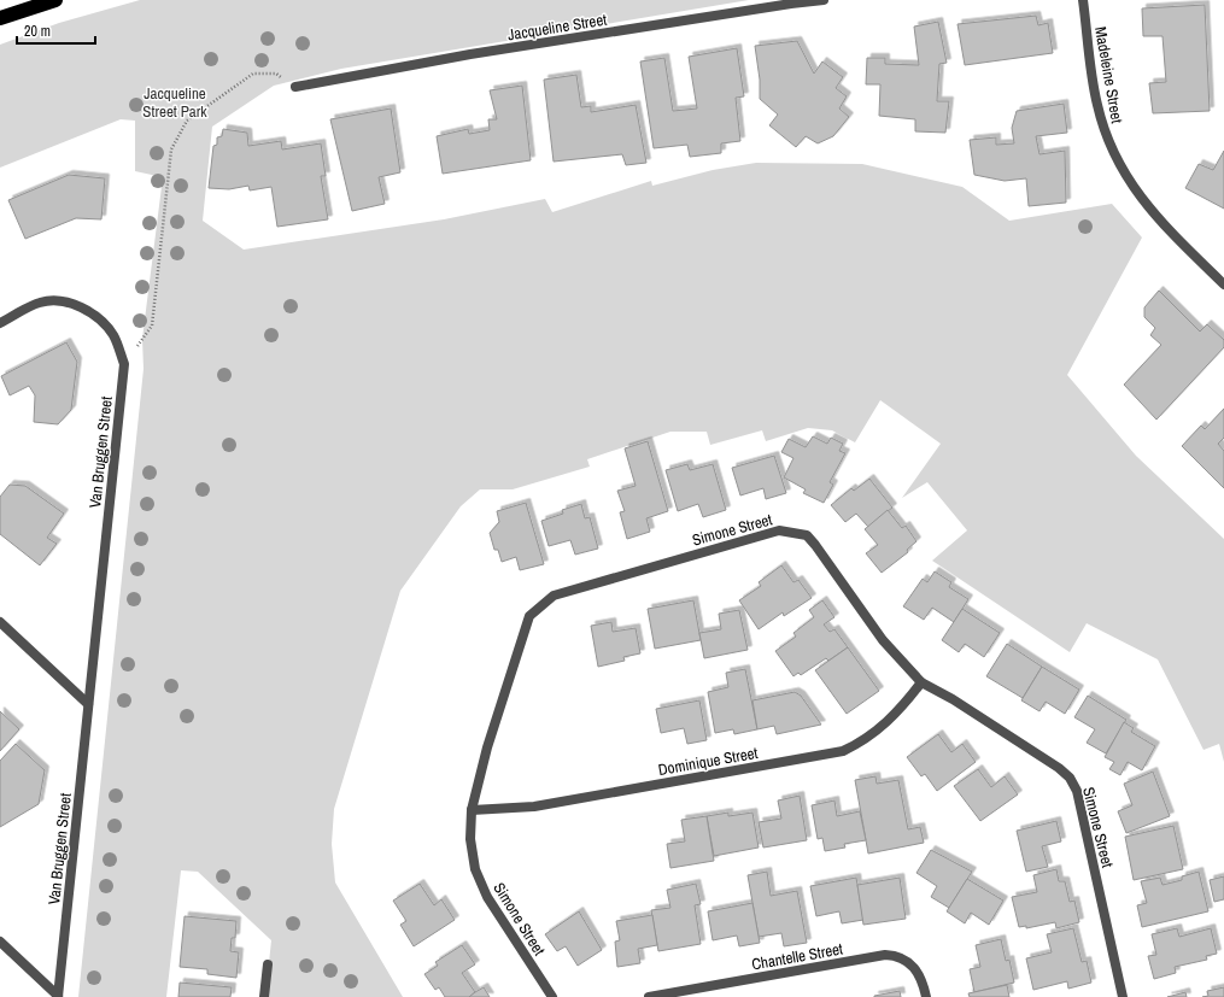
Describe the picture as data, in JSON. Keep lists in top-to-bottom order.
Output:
{
  "streets": {
    "street": [
      "Jacqueline Street",
      "Madeleine Street",
      "Van Bruggen Street",
      "Simone Street",
      "Dominique Street",
      "Chantelle Street"
    ]
  },
  "crossings": [
    ["Simone Street", "Dominique Street"]
  ],
  "parks": ["Jacqueline Street Park"],
  "scale_bar": "20 m"
}
